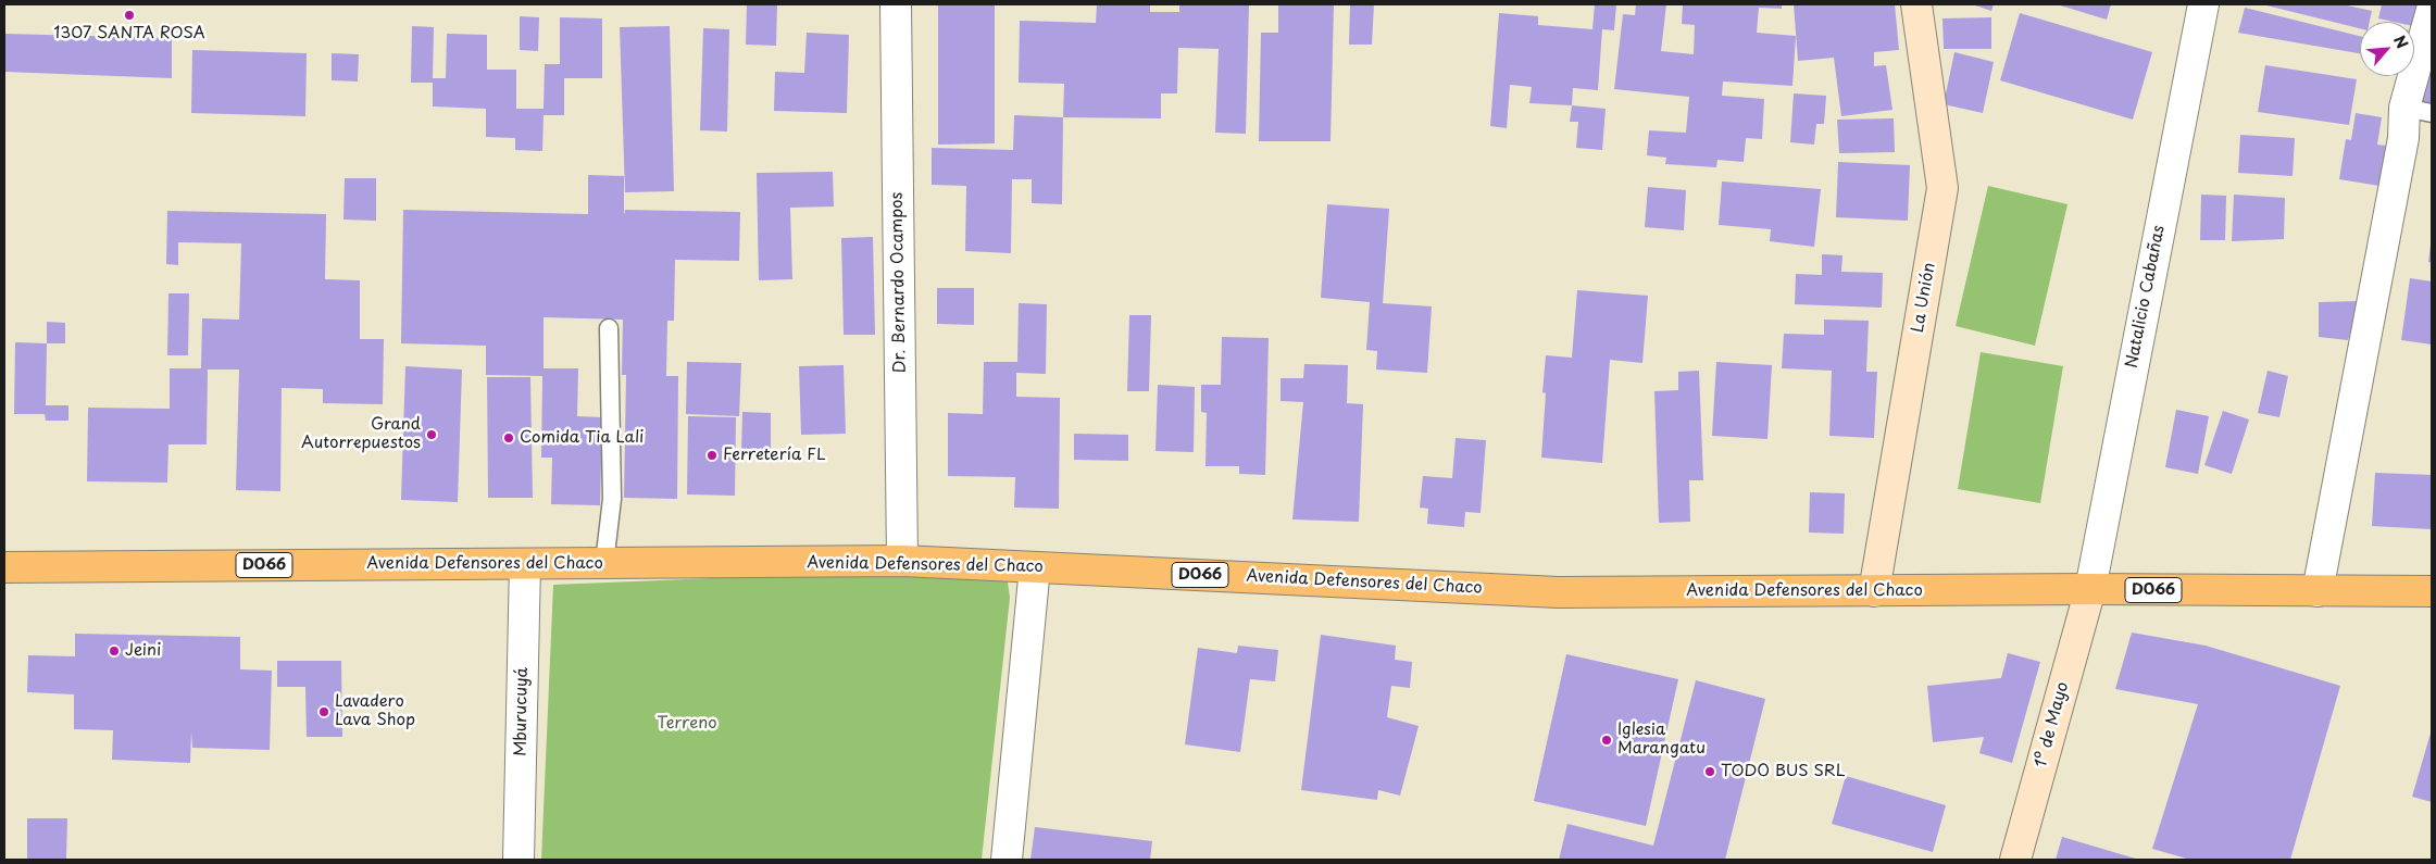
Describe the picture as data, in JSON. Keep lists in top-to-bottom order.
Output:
{
  "streets": {
    "main road": ["Avenida Defensores del Chaco", "D066"],
    "street": [
      "Dr. Bernardo Ocampos",
      "Natalicio Cabañas",
      "La Unión",
      "Mburucuyá",
      "1º de Mayo"
    ]
  },
  "crossings": [
    ["Dr. Bernardo Ocampos", "Avenida Defensores del Chaco"],
    ["Natalicio Cabañas", "Avenida Defensores del Chaco"],
    ["Natalicio Cabañas", "1º de Mayo"],
    ["La Unión", "Avenida Defensores del Chaco"],
    ["Avenida Defensores del Chaco", "Mburucuyá"],
    ["Avenida Defensores del Chaco", "1º de Mayo"]
  ],
  "parks": ["Terreno"],
  "places": [
    "1307 SANTA ROSA",
    "Grand Autorrepuestos",
    "Comida Tia Lali",
    "Ferretería FL",
    "Jeini",
    "Lavadero Lava Shop",
    "Iglesia Marangatu",
    "TODO BUS SRL"
  ],
  "north": "top right"
}
